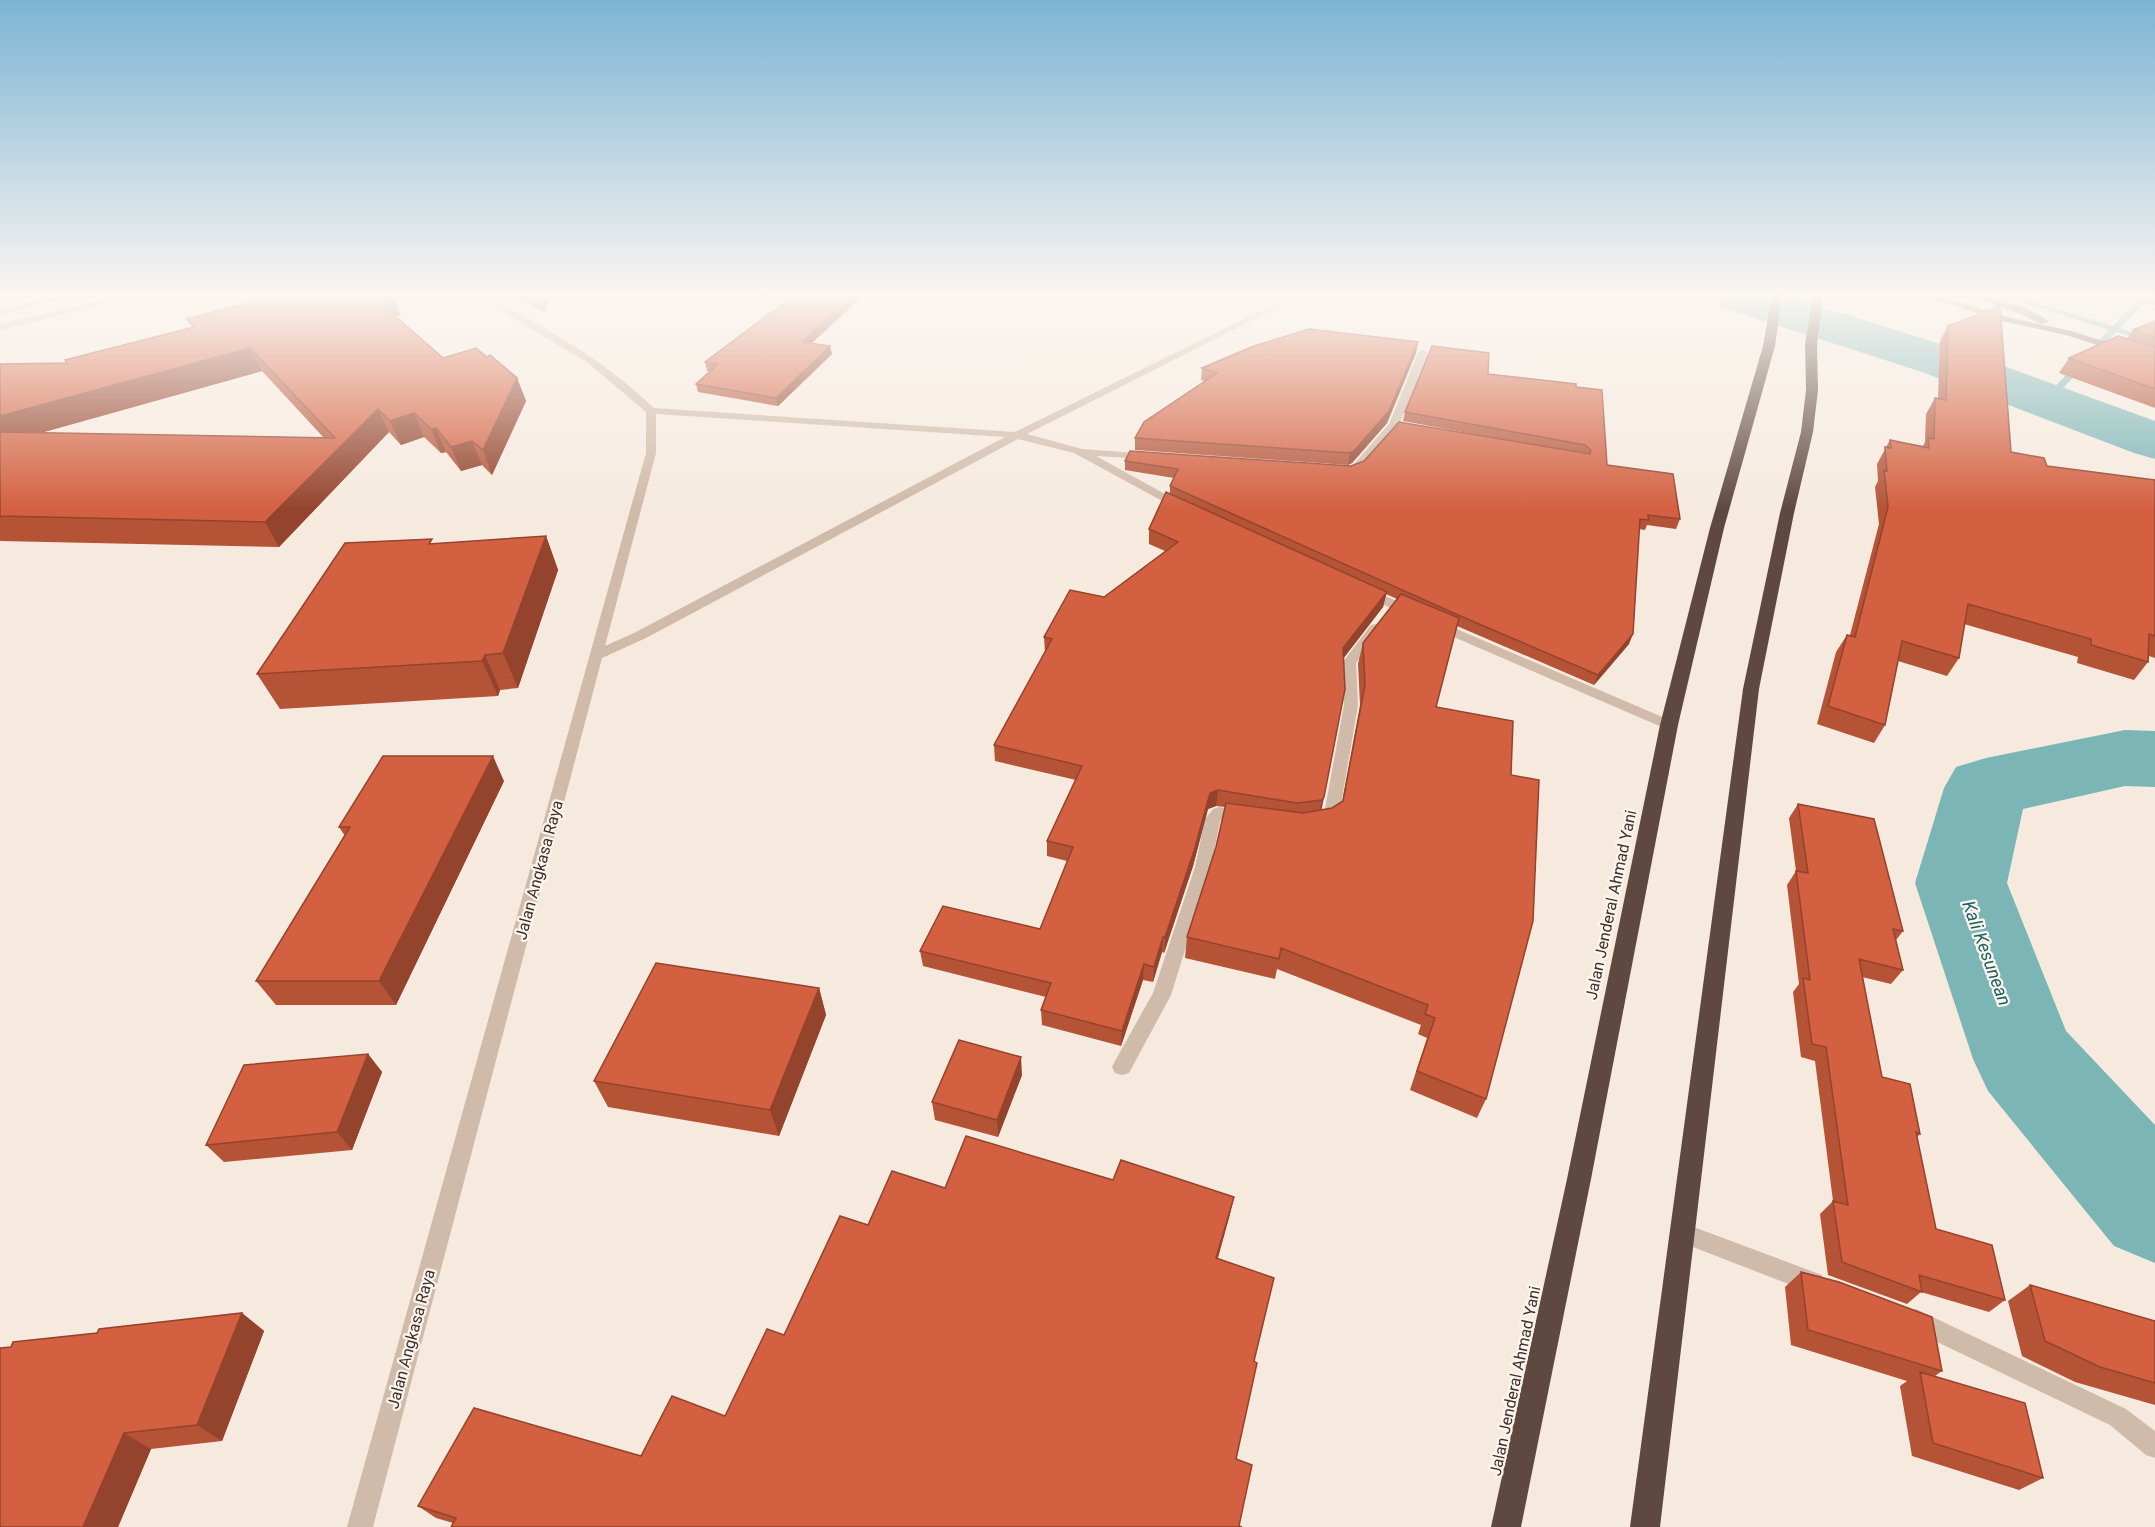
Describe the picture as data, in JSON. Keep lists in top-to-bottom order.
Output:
{
  "streets": {
    "highway": ["Jalan Jenderal Ahmad Yani"],
    "street": ["Jalan Angkasa Raya"]
  },
  "water": ["Kali Kesunean"]
}
